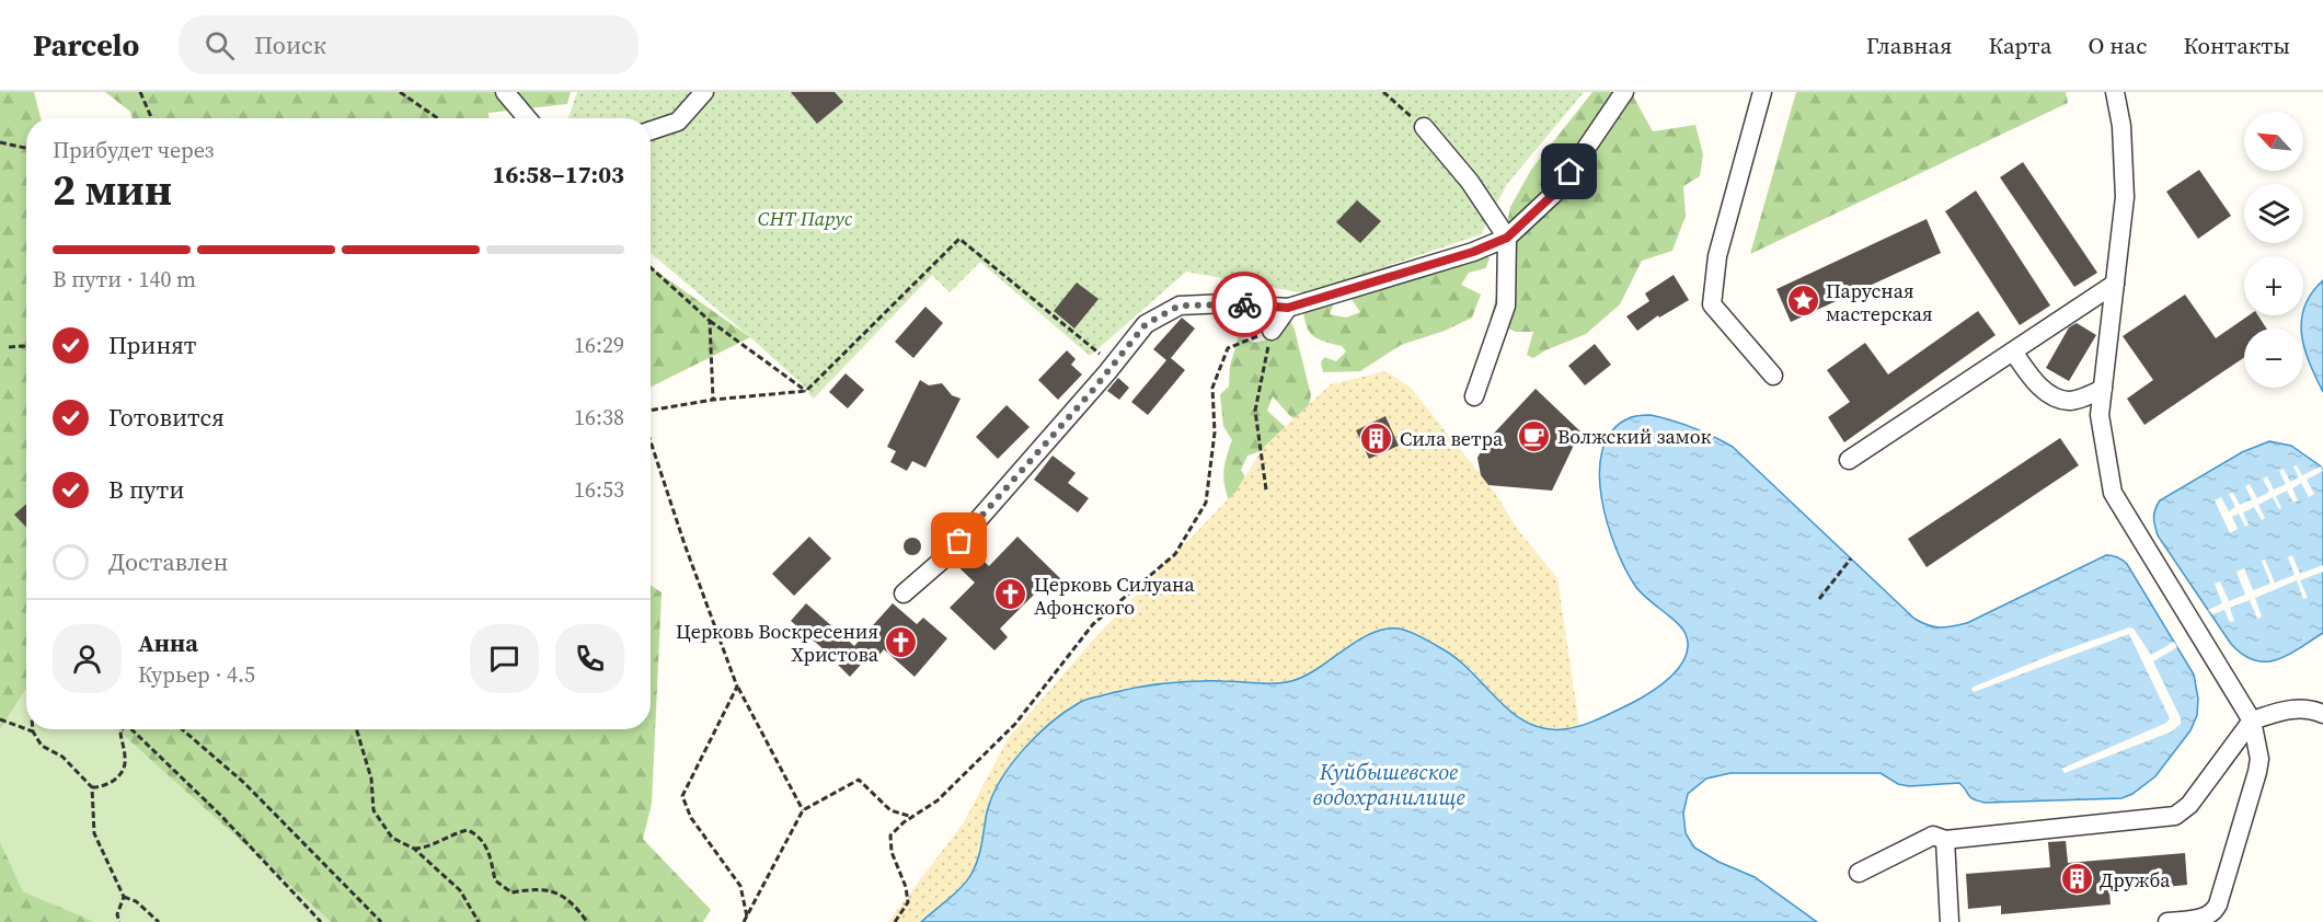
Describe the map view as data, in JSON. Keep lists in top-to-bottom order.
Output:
{
  "water": ["Куйбышевское водохранилище"],
  "parks": ["СНТ Парус"],
  "places": {
    "place": ["Парусная мастерская"],
    "cafe": ["Волжский замок"],
    "building": ["Сила ветра", "Дружба"],
    "church": ["Церковь Силуана Афонского", "Церковь Воскресения Христова"]
  },
  "north": "top left",
  "page": {
    "header": "Parcelo",
    "search": "Поиск",
    "nav": [
      "Главная",
      "Карта",
      "О нас",
      "Контакты"
    ],
    "map_buttons": ["+", "−"],
    "heading": ["2 мин", "Прибудет через", "16:58–17:03"],
    "panel": ["Анна", "Курьер · 4.5"],
    "bar": "В пути · 140 m",
    "list": [
      ["Принят", "16:29"],
      ["Готовится", "16:38"],
      ["В пути", "16:53"],
      "Доставлен"
    ]
  }
}
